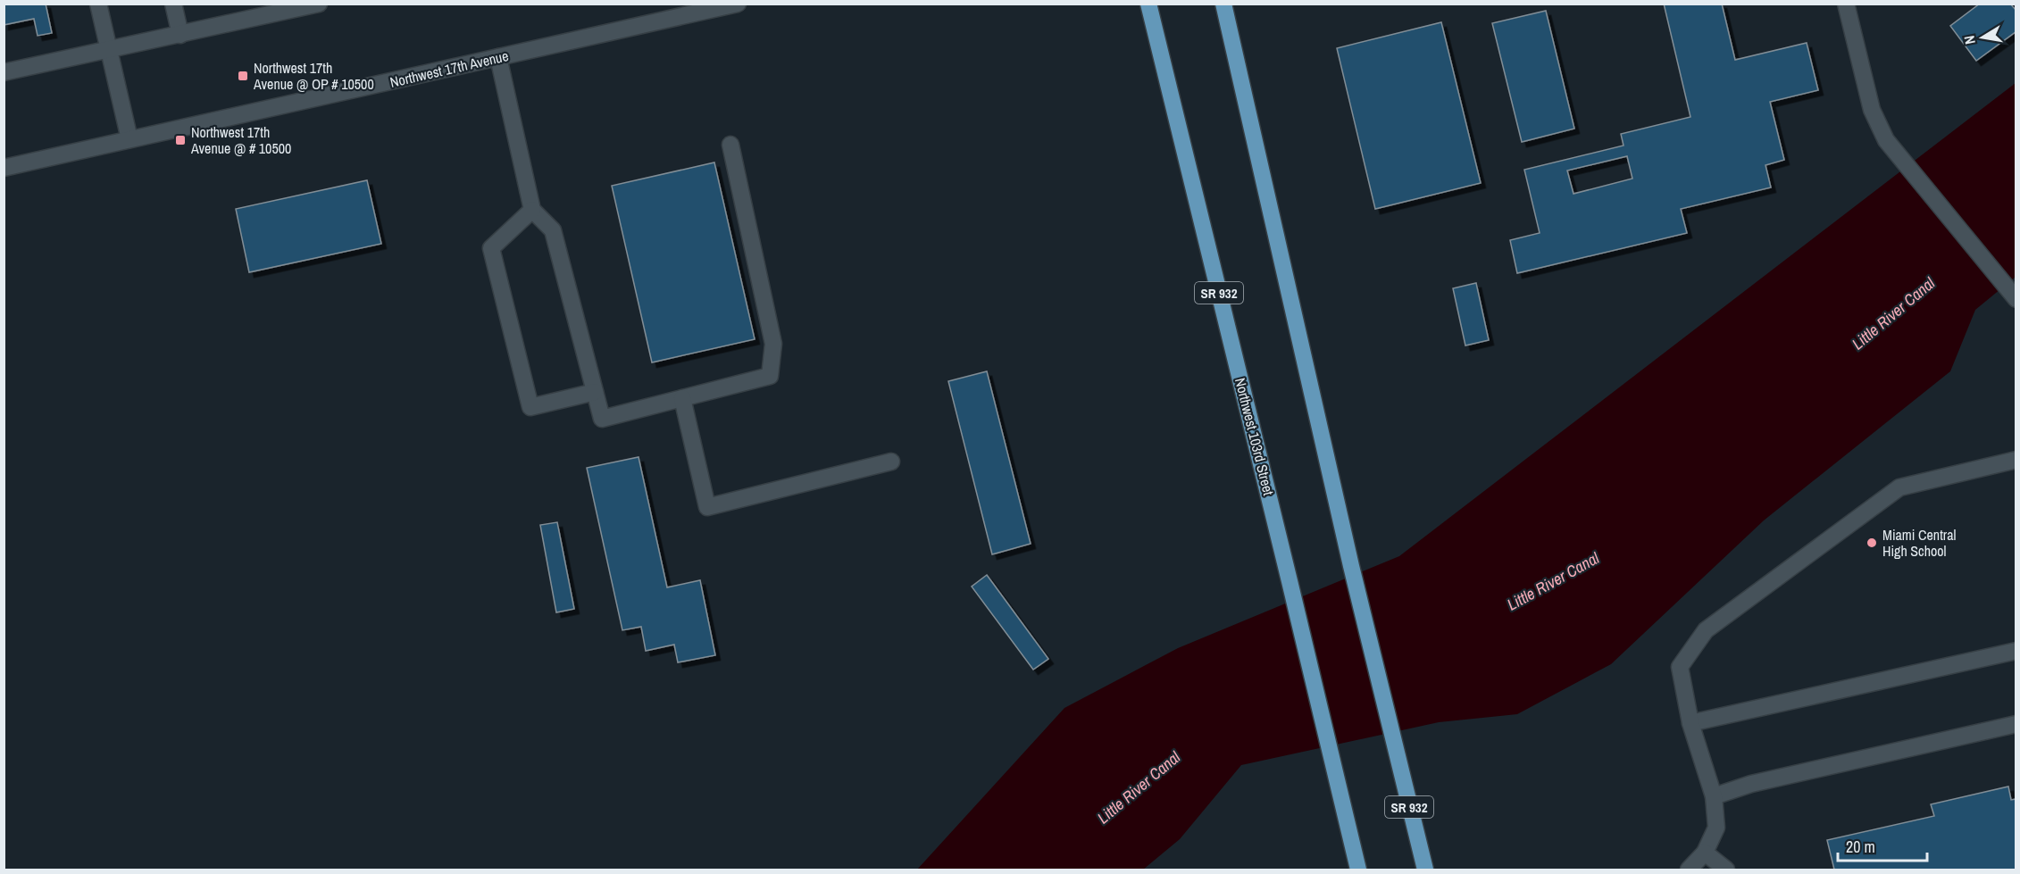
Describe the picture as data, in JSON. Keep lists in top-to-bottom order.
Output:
{
  "streets": {
    "main road": ["Northwest 17th Avenue", "SR 932", "Northwest 103rd Street"]
  },
  "water": ["Little River Canal"],
  "places": {
    "transit": ["Northwest 17th Avenue @ OP # 10500", "Northwest 17th Avenue @ # 10500"],
    "other": ["Miami Central High School"]
  },
  "scale_bar": "20 m",
  "north": "left"
}
